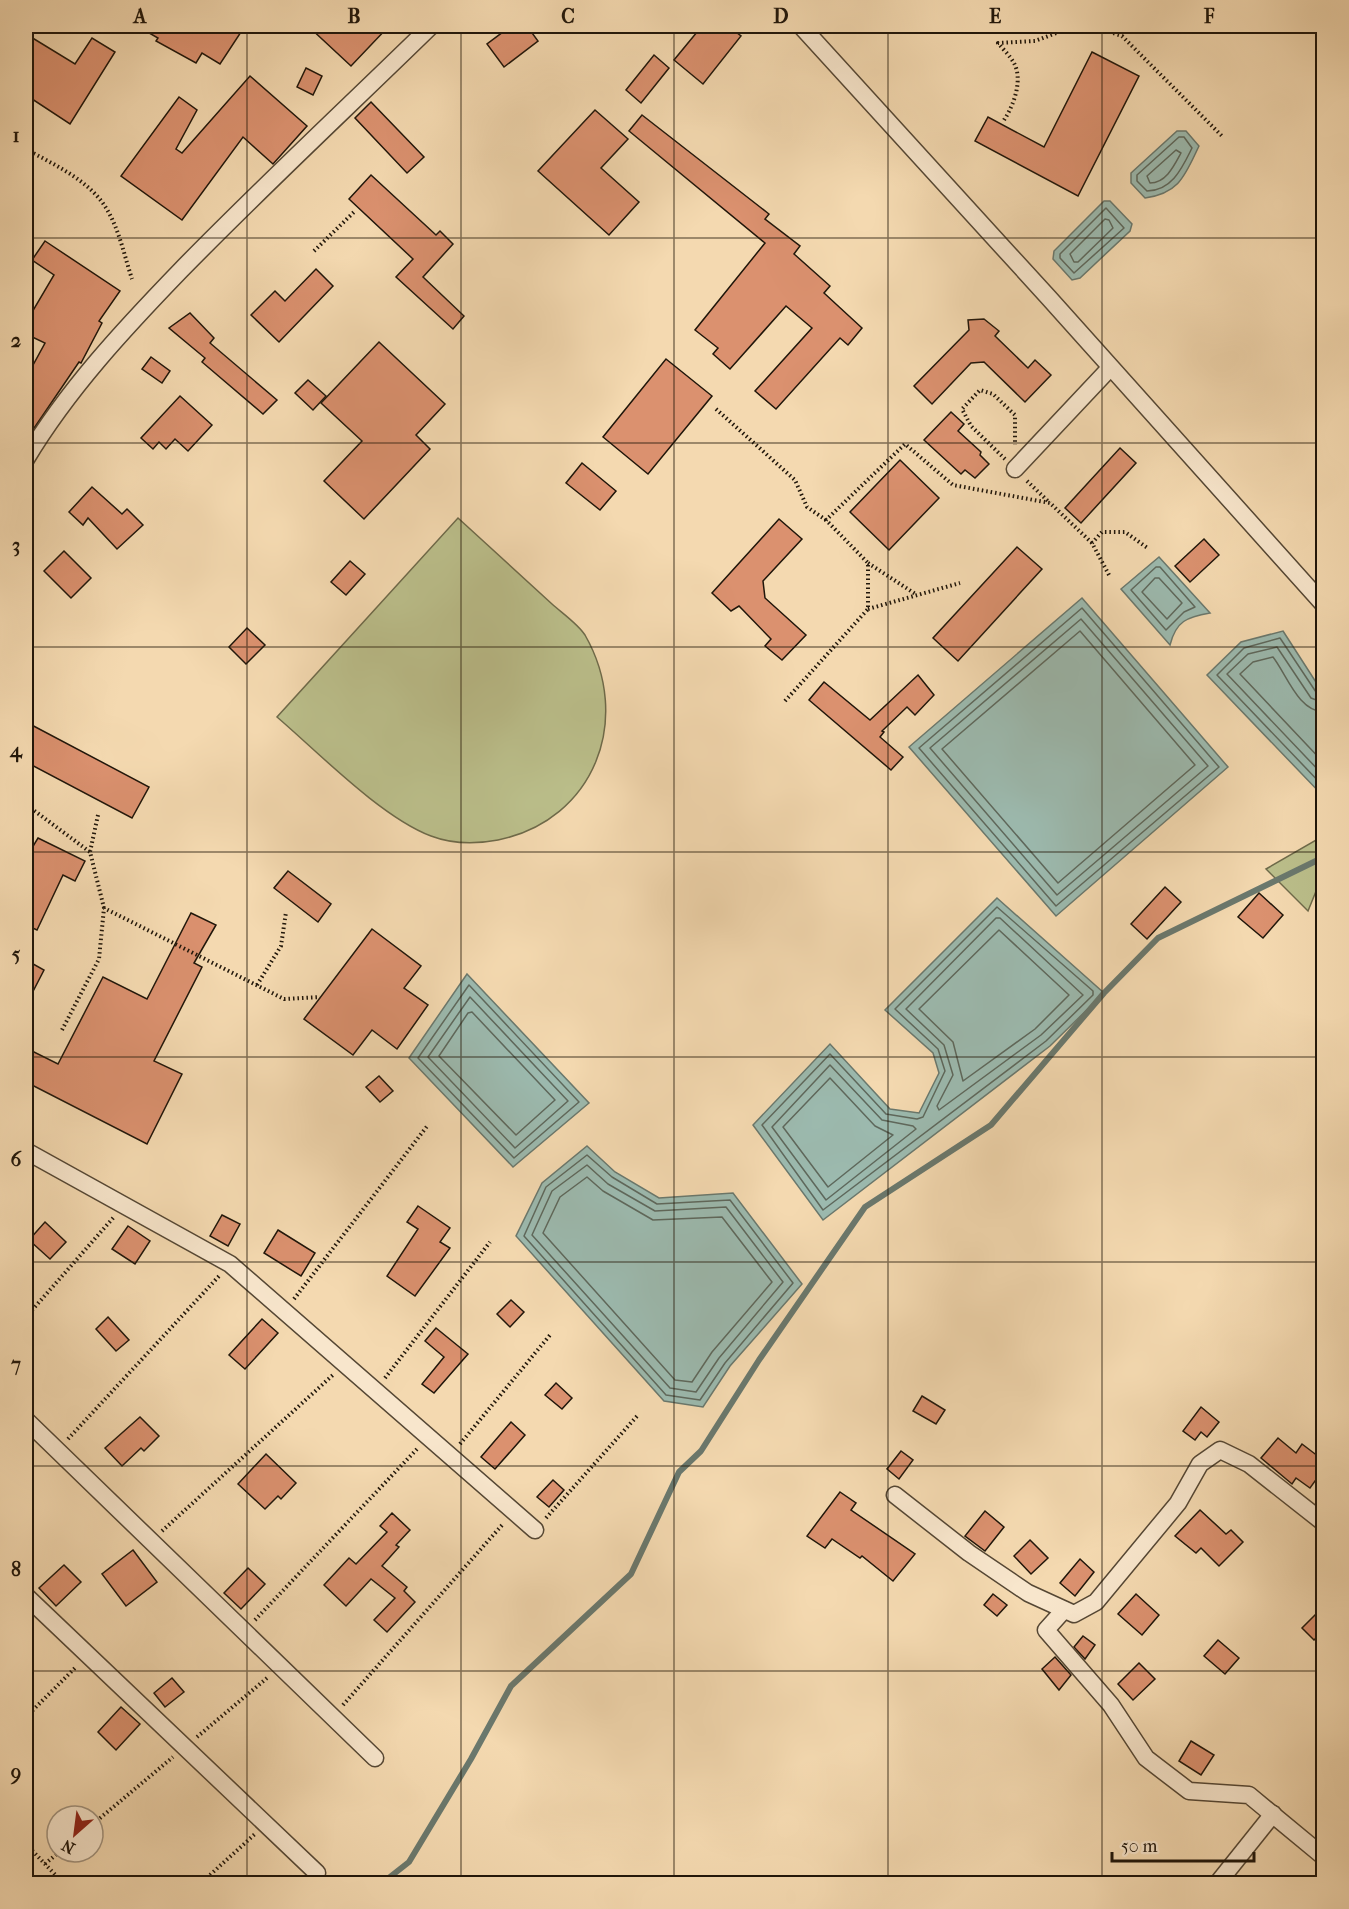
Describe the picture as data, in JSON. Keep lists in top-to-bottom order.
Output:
{
  "scale_bar": "50 m",
  "north": "bottom left",
  "grid": {
    "columns": [
      "A",
      "B",
      "C",
      "D",
      "E",
      "F"
    ],
    "rows": [
      "1",
      "2",
      "3",
      "4",
      "5",
      "6",
      "7",
      "8",
      "9"
    ]
  }
}
